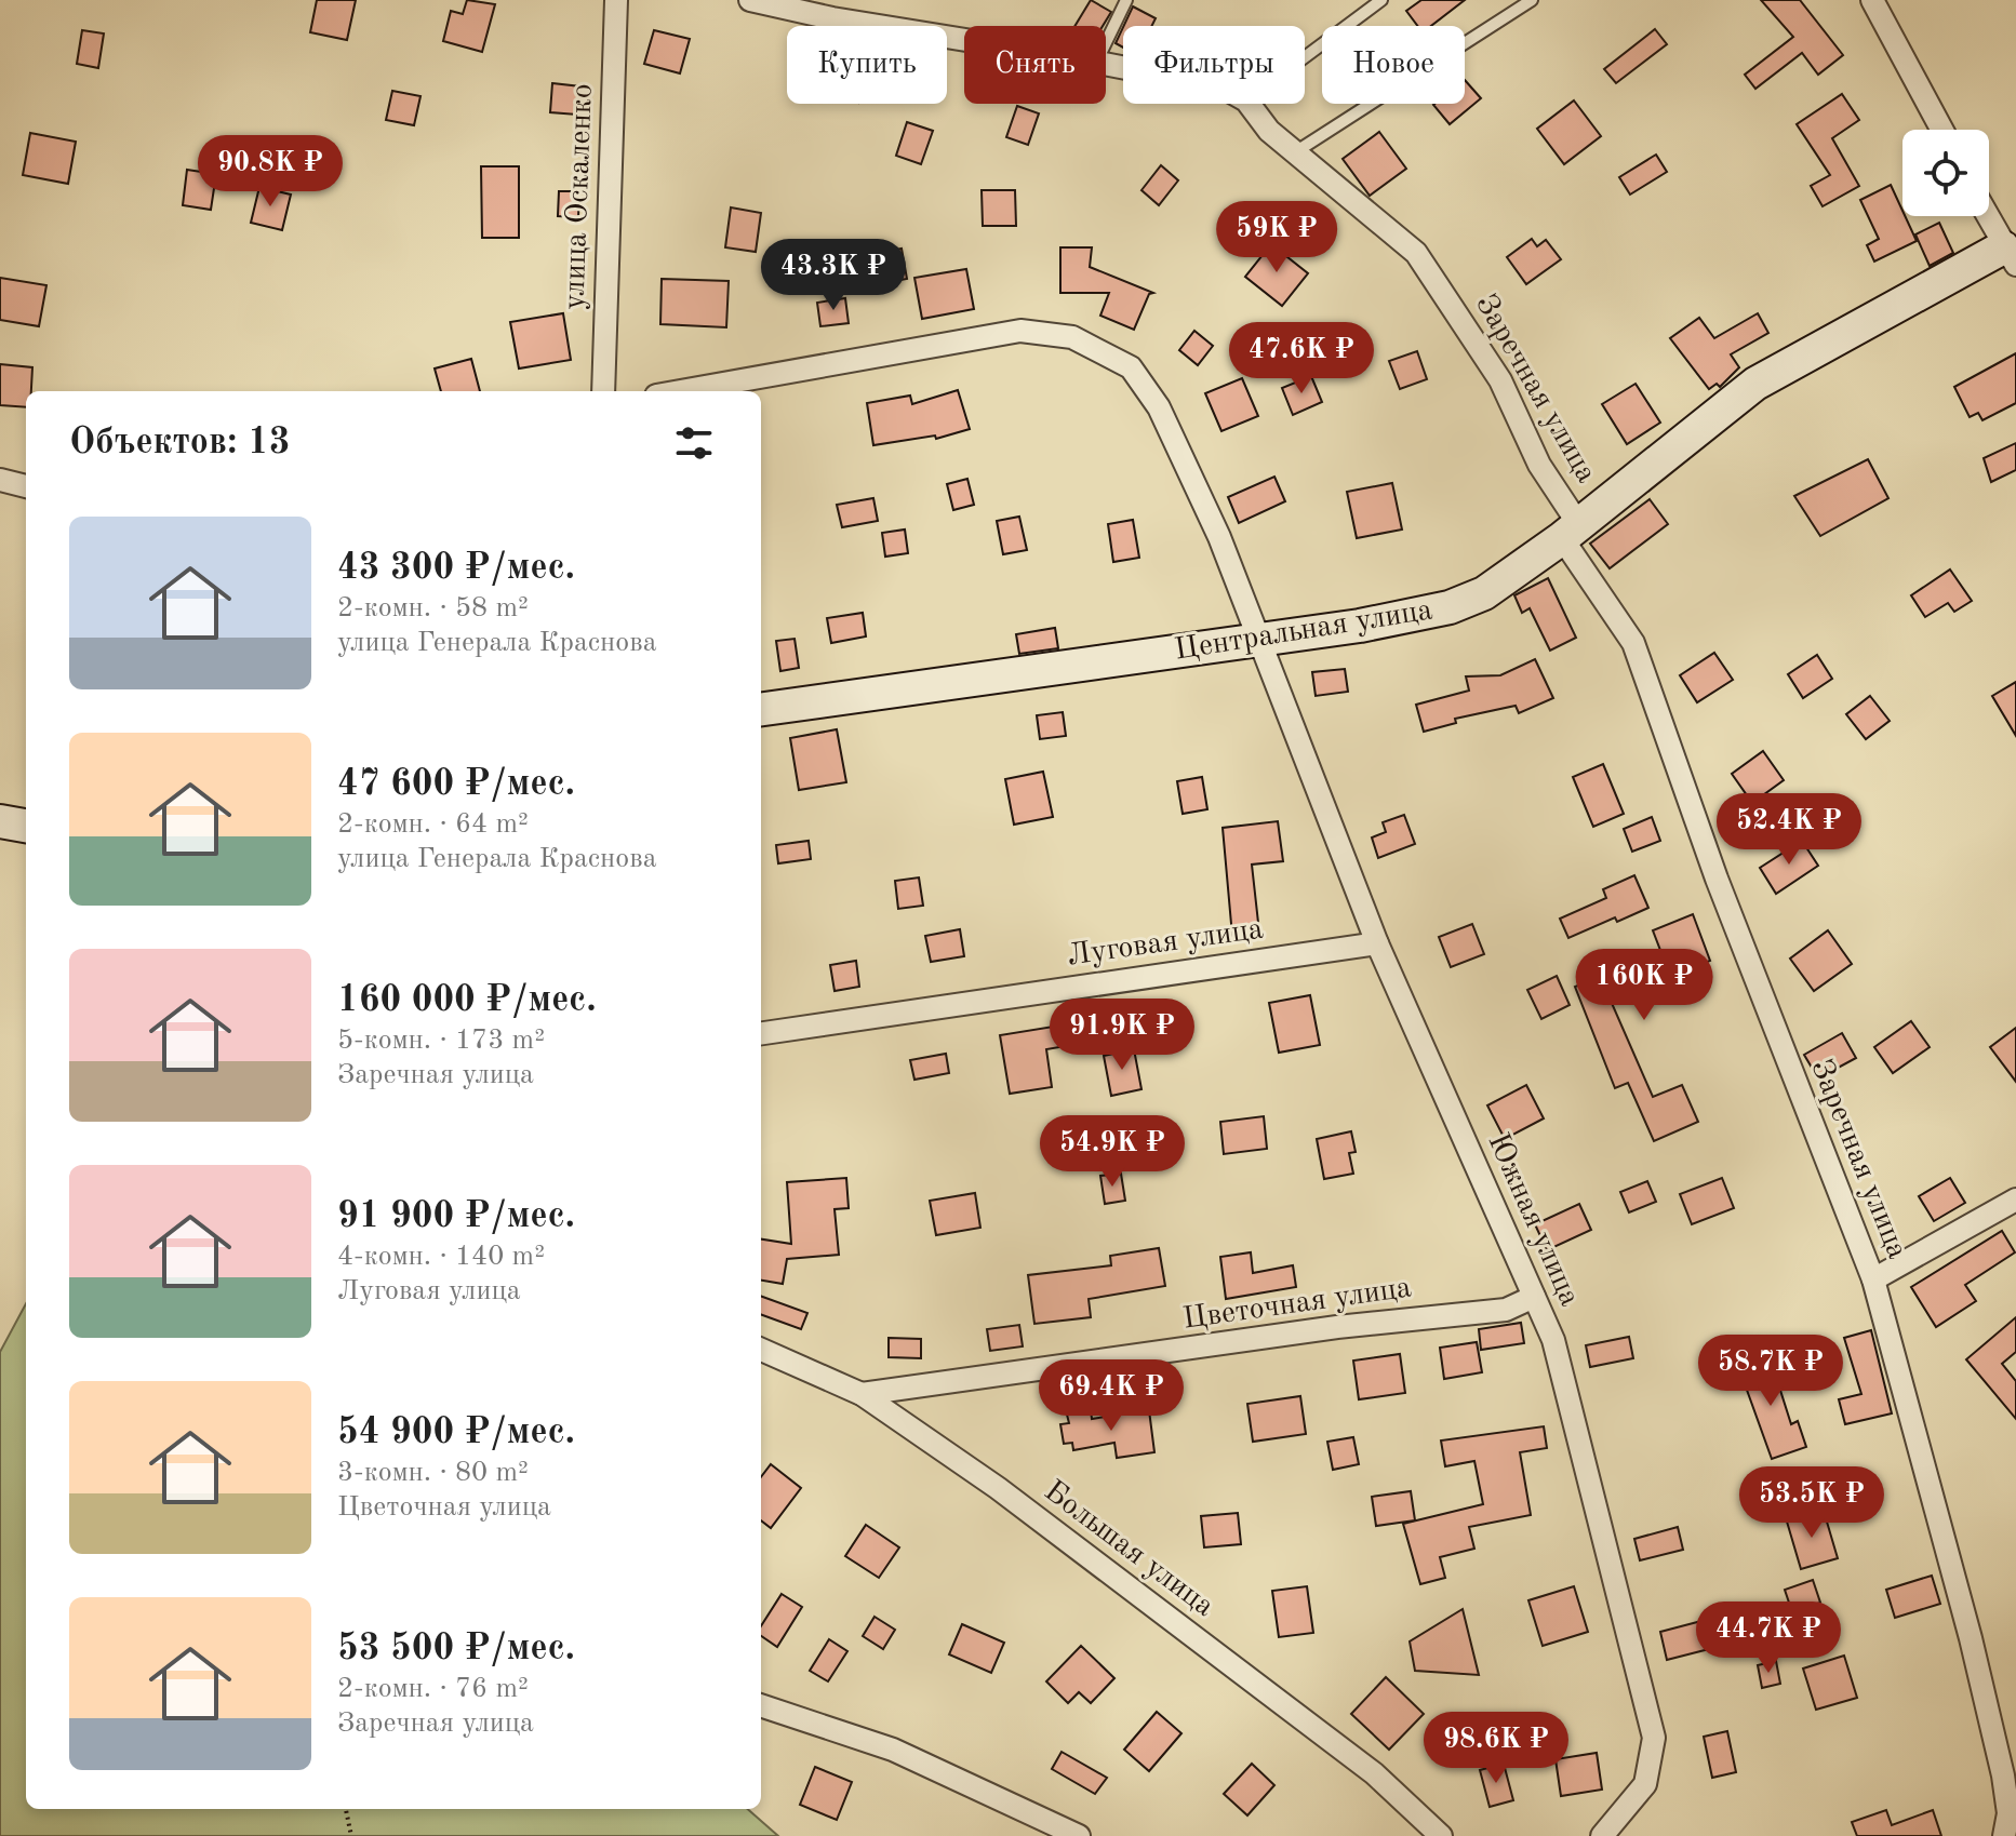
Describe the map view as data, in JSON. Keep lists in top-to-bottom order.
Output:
{
  "streets": {
    "street": [
      "улица Оскаленко",
      "Заречная улица",
      "Центральная улица",
      "Луговая улица",
      "Южная улица",
      "Цветочная улица",
      "Большая улица"
    ]
  },
  "crossings": [
    ["Заречная улица", "Центральная улица"],
    ["Центральная улица", "Южная улица"],
    ["Луговая улица", "Южная улица"],
    ["Южная улица", "Цветочная улица"],
    ["Цветочная улица", "Большая улица"]
  ],
  "page": {
    "chip": [
      "Купить",
      "Снять",
      "Фильтры",
      "Новое"
    ],
    "price": [
      "90.8K ₽",
      "59K ₽",
      "43.3K ₽",
      "47.6K ₽",
      "52.4K ₽",
      "160K ₽",
      "91.9K ₽",
      "54.9K ₽",
      "58.7K ₽",
      "69.4K ₽",
      "53.5K ₽",
      "44.7K ₽",
      "98.6K ₽"
    ],
    "heading": "Объектов: 13",
    "list": [
      {
        "name": "43 300 ₽/мес.",
        "note": "2-комн. · 58 m² · улица Генерала Краснова"
      },
      {
        "name": "47 600 ₽/мес.",
        "note": "2-комн. · 64 m² · улица Генерала Краснова"
      },
      {
        "name": "160 000 ₽/мес.",
        "note": "5-комн. · 173 m² · Заречная улица"
      },
      {
        "name": "91 900 ₽/мес.",
        "note": "4-комн. · 140 m² · Луговая улица"
      },
      {
        "name": "54 900 ₽/мес.",
        "note": "3-комн. · 80 m² · Цветочная улица"
      },
      {
        "name": "53 500 ₽/мес.",
        "note": "2-комн. · 76 m² · Заречная улица"
      }
    ]
  }
}
